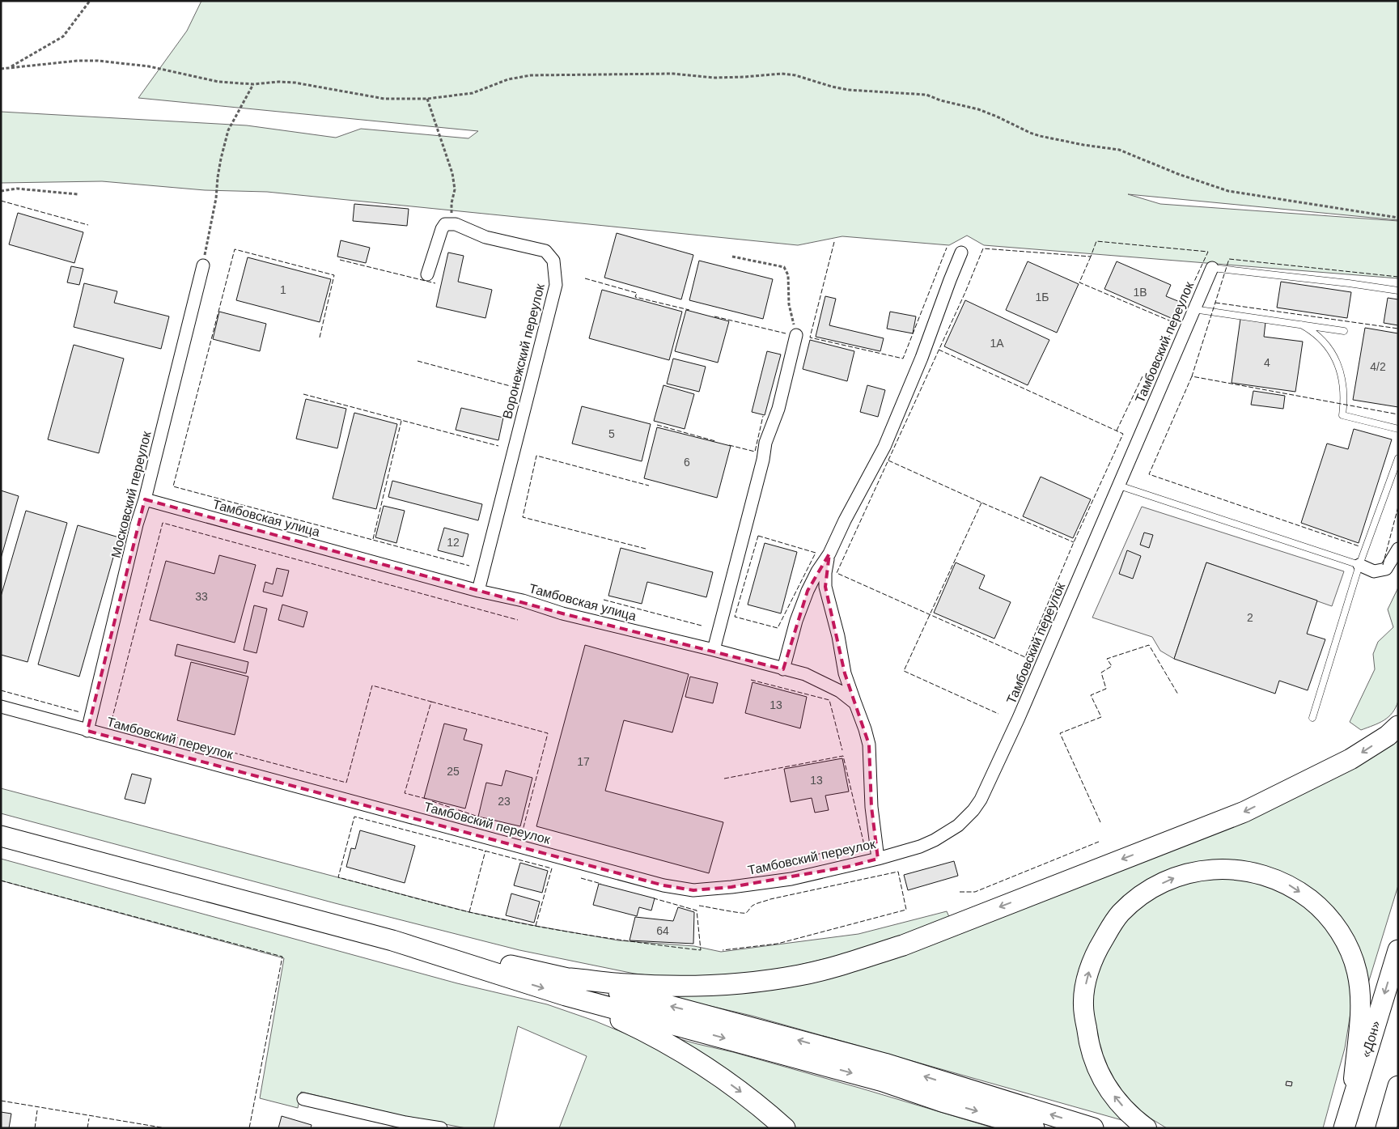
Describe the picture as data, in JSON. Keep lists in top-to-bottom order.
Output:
{
  "streets": {
    "highway": ["«Дон»"],
    "street": [
      "Тамбовский переулок",
      "Воронежский переулок",
      "Московский переулок",
      "Тамбовская улица"
    ]
  },
  "crossings": [
    ["Тамбовский переулок", "Московский переулок"],
    ["Воронежский переулок", "Тамбовская улица"],
    ["Московский переулок", "Тамбовская улица"]
  ],
  "one_way": ["«Дон»"],
  "house_numbers": [
    "1",
    "1В",
    "1Б",
    "1А",
    "4",
    "4/2",
    "5",
    "6",
    "12",
    "33",
    "2",
    "13",
    "17",
    "25",
    "13",
    "23",
    "64"
  ]
}
